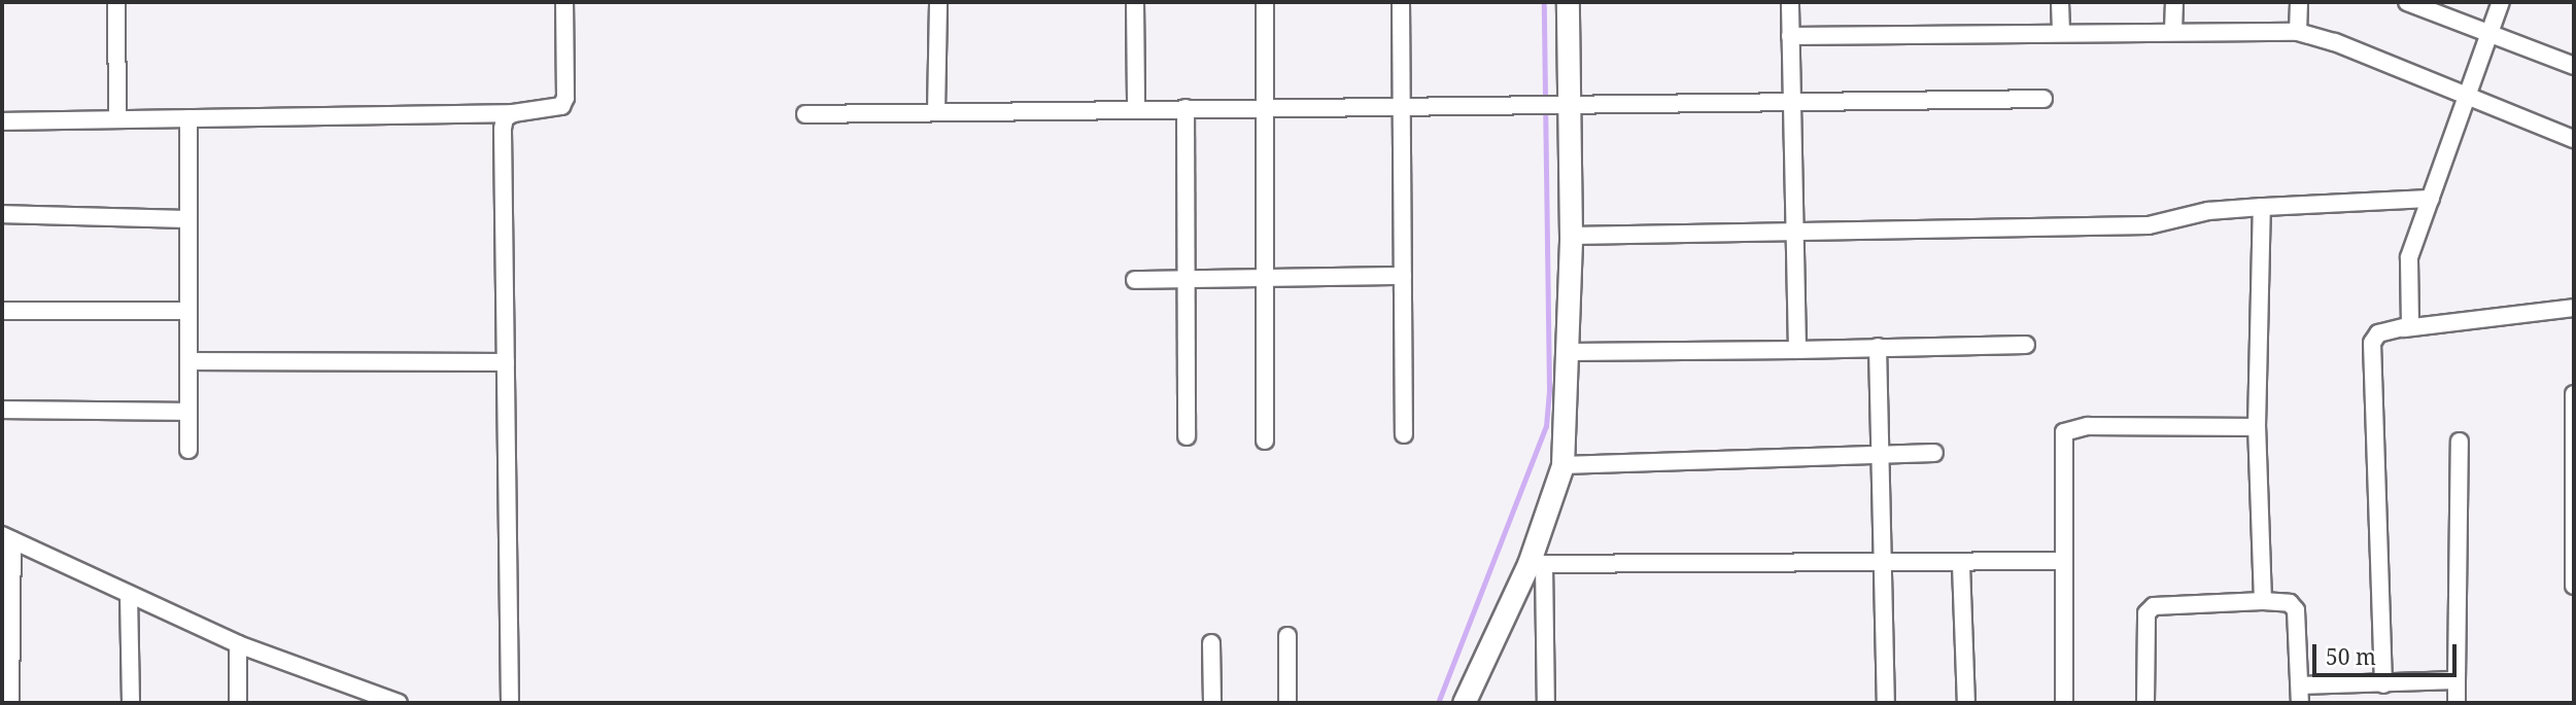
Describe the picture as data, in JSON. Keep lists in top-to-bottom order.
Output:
{
  "scale_bar": "50 m"
}
